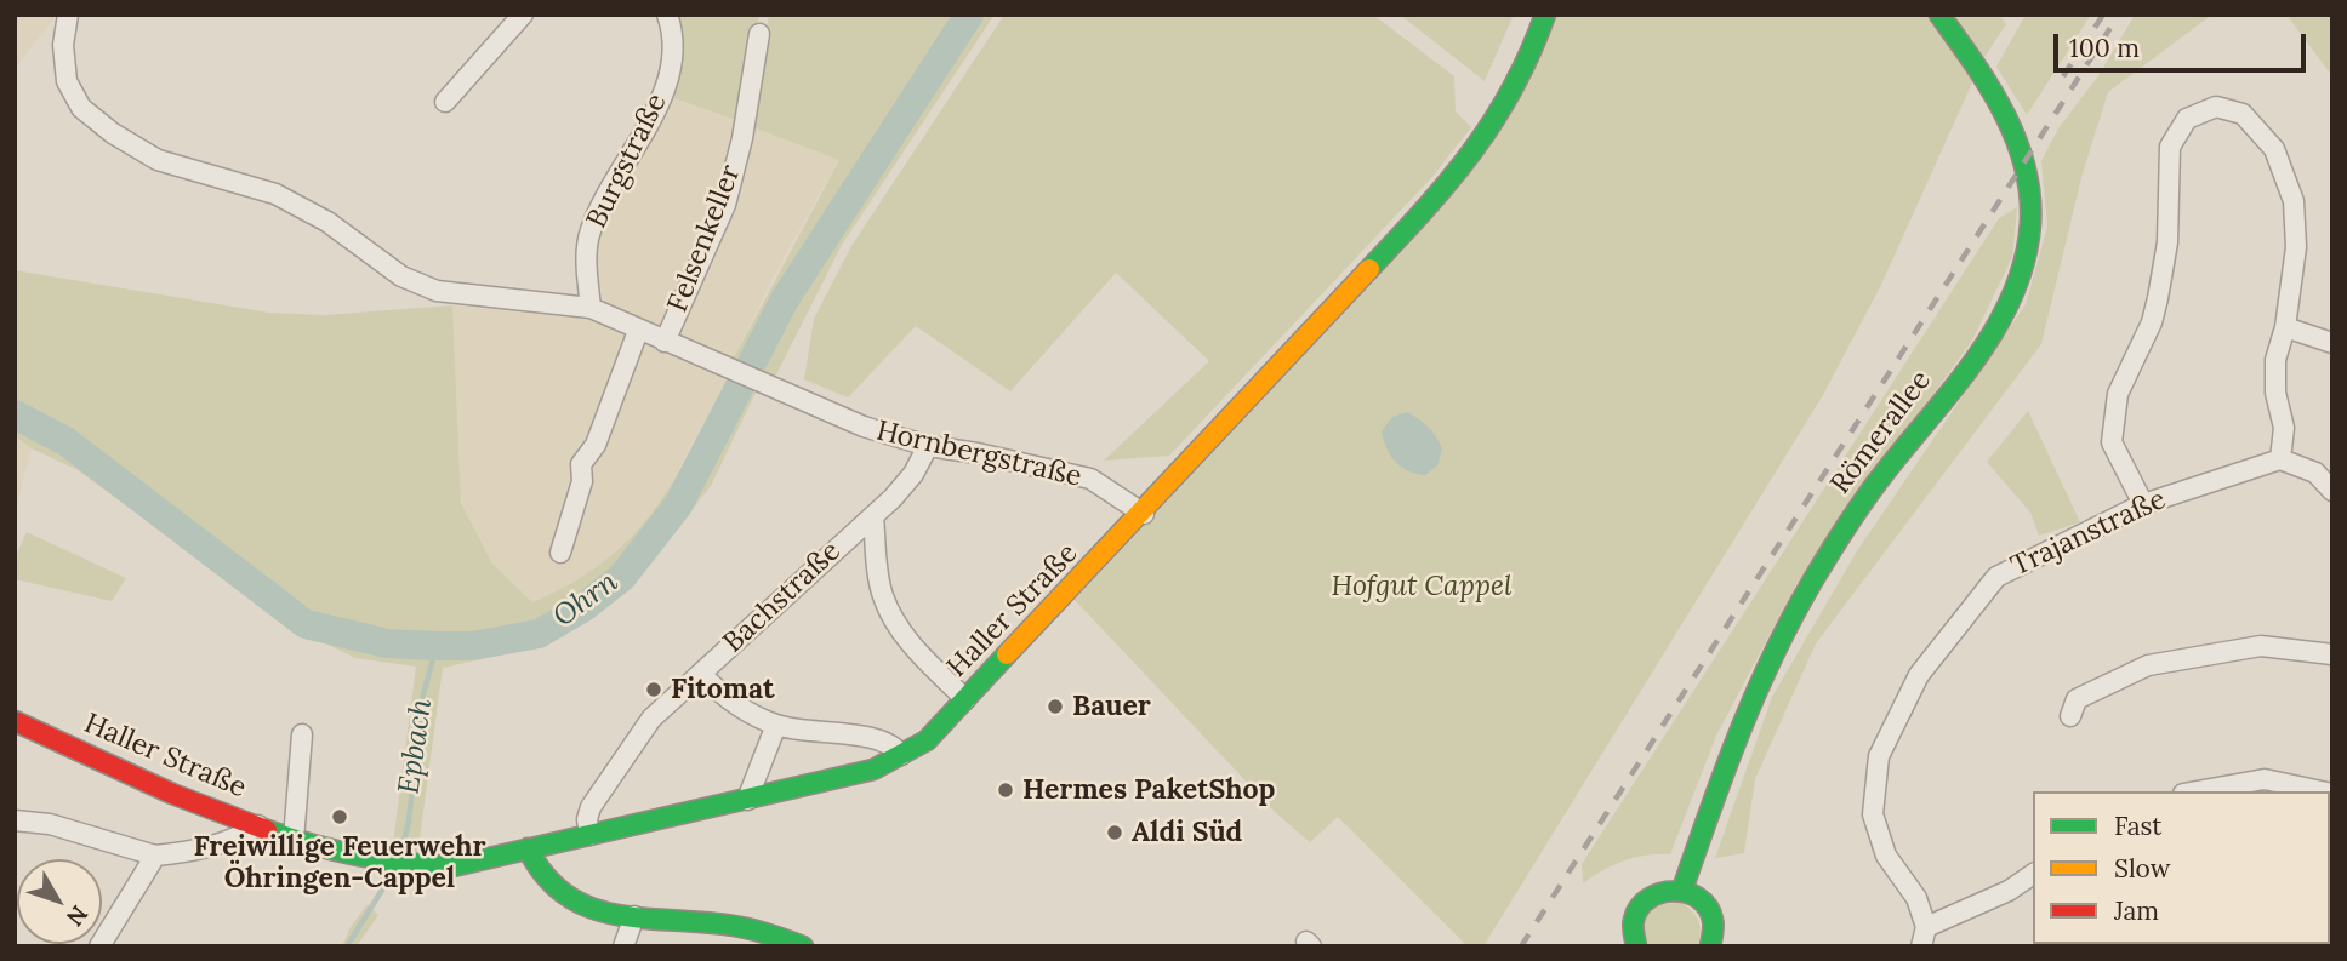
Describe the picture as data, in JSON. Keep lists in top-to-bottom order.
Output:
{
  "streets": {
    "main road": ["Römerallee", "Haller Straße"],
    "street": [
      "Burgstraße",
      "Felsenkeller",
      "Hornbergstraße",
      "Trajanstraße",
      "Bachstraße"
    ]
  },
  "crossings": [
    ["Felsenkeller", "Hornbergstraße"],
    ["Hornbergstraße", "Bachstraße"],
    ["Hornbergstraße", "Haller Straße"],
    ["Bachstraße", "Haller Straße"]
  ],
  "water": ["Ohrn", "Epbach"],
  "parks": ["Hofgut Cappel"],
  "places": [
    "Fitomat",
    "Bauer",
    "Hermes PaketShop",
    "Freiwillige Feuerwehr Öhringen-Cappel",
    "Aldi Süd"
  ],
  "legend": ["Fast", "Slow", "Jam"],
  "scale_bar": "100 m",
  "north": "bottom right"
}
